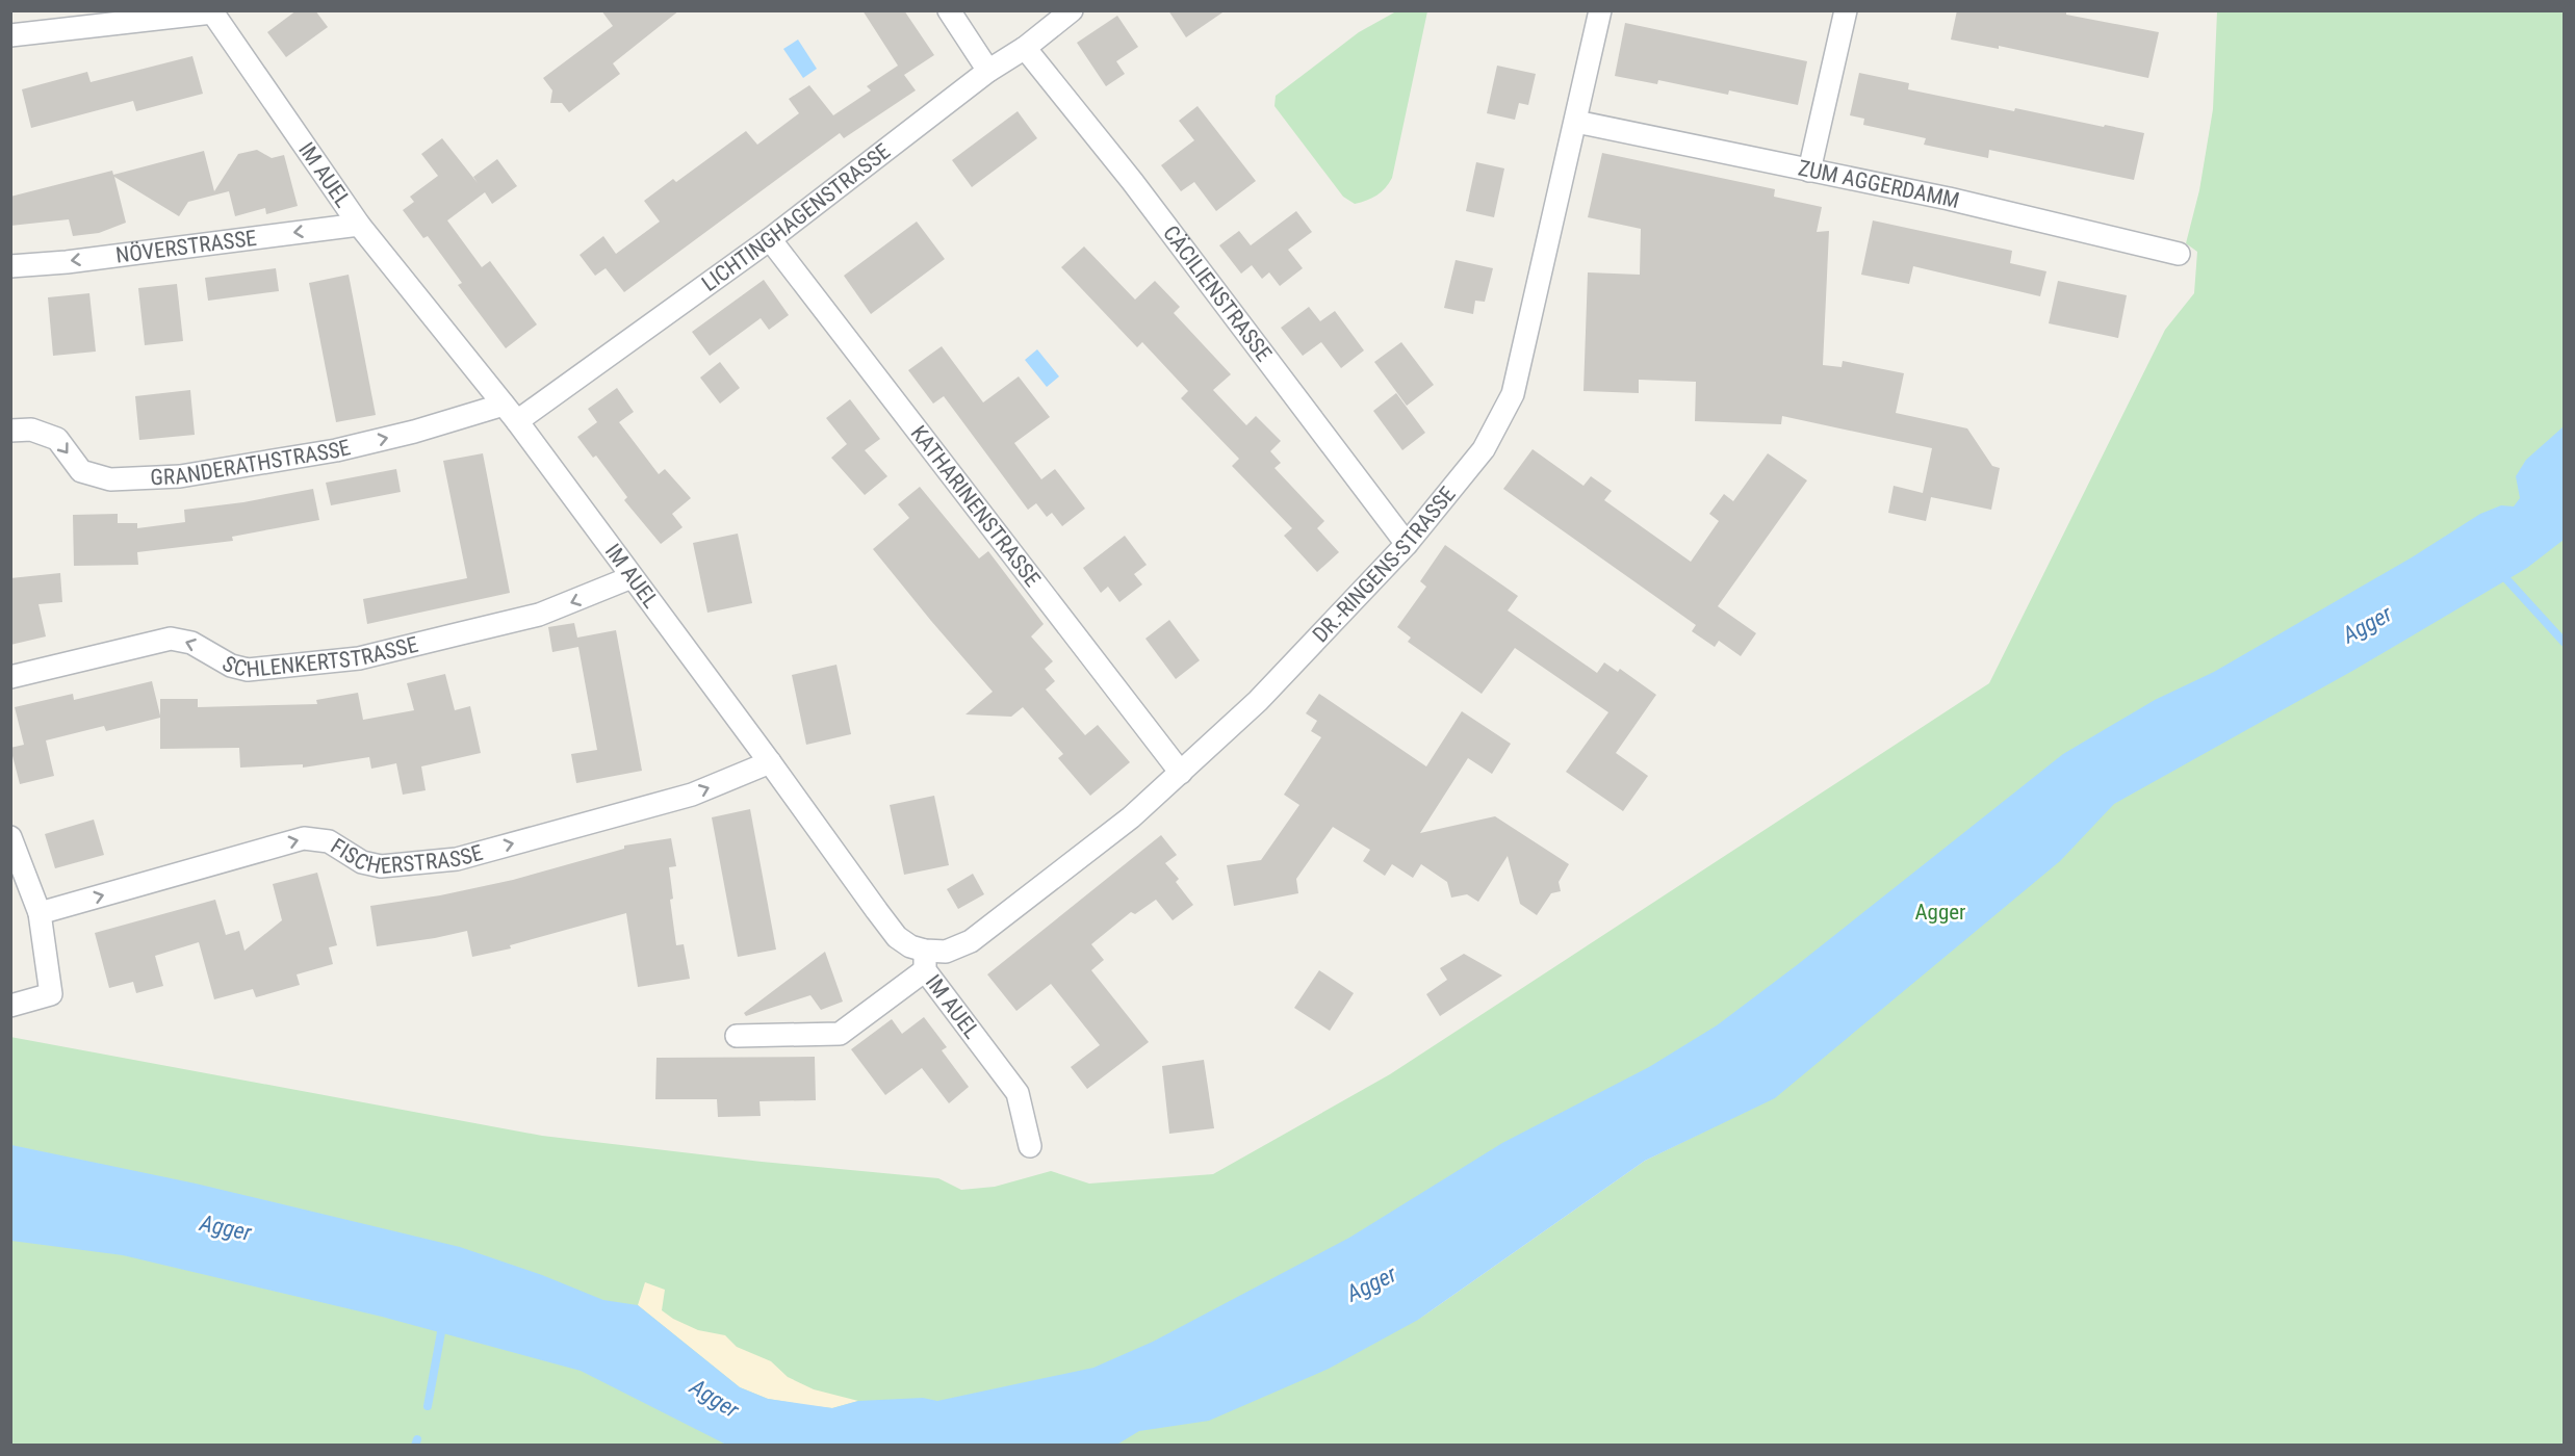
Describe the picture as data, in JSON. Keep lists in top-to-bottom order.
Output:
{
  "streets": {
    "street": [
      "IM AUEL",
      "ZUM AGGERDAMM",
      "LICHTINGHAGENSTRASSE",
      "NÖVERSTRASSE",
      "CÄCILIENSTRASSE",
      "GRANDERATHSTRASSE",
      "KATHARINENSTRASSE",
      "DR.-RINGENS-STRASSE",
      "SCHLENKERTSTRASSE",
      "FISCHERSTRASSE"
    ]
  },
  "crossings": [
    ["IM AUEL", "LICHTINGHAGENSTRASSE"],
    ["IM AUEL", "NÖVERSTRASSE"],
    ["IM AUEL", "GRANDERATHSTRASSE"],
    ["IM AUEL", "DR.-RINGENS-STRASSE"],
    ["IM AUEL", "SCHLENKERTSTRASSE"],
    ["IM AUEL", "FISCHERSTRASSE"],
    ["ZUM AGGERDAMM", "DR.-RINGENS-STRASSE"],
    ["LICHTINGHAGENSTRASSE", "CÄCILIENSTRASSE"],
    ["LICHTINGHAGENSTRASSE", "GRANDERATHSTRASSE"],
    ["LICHTINGHAGENSTRASSE", "KATHARINENSTRASSE"],
    ["CÄCILIENSTRASSE", "DR.-RINGENS-STRASSE"],
    ["KATHARINENSTRASSE", "DR.-RINGENS-STRASSE"]
  ],
  "one_way": [
    "NÖVERSTRASSE",
    "GRANDERATHSTRASSE",
    "SCHLENKERTSTRASSE",
    "FISCHERSTRASSE"
  ],
  "water": ["Agger"],
  "parks": ["Agger"]
}
